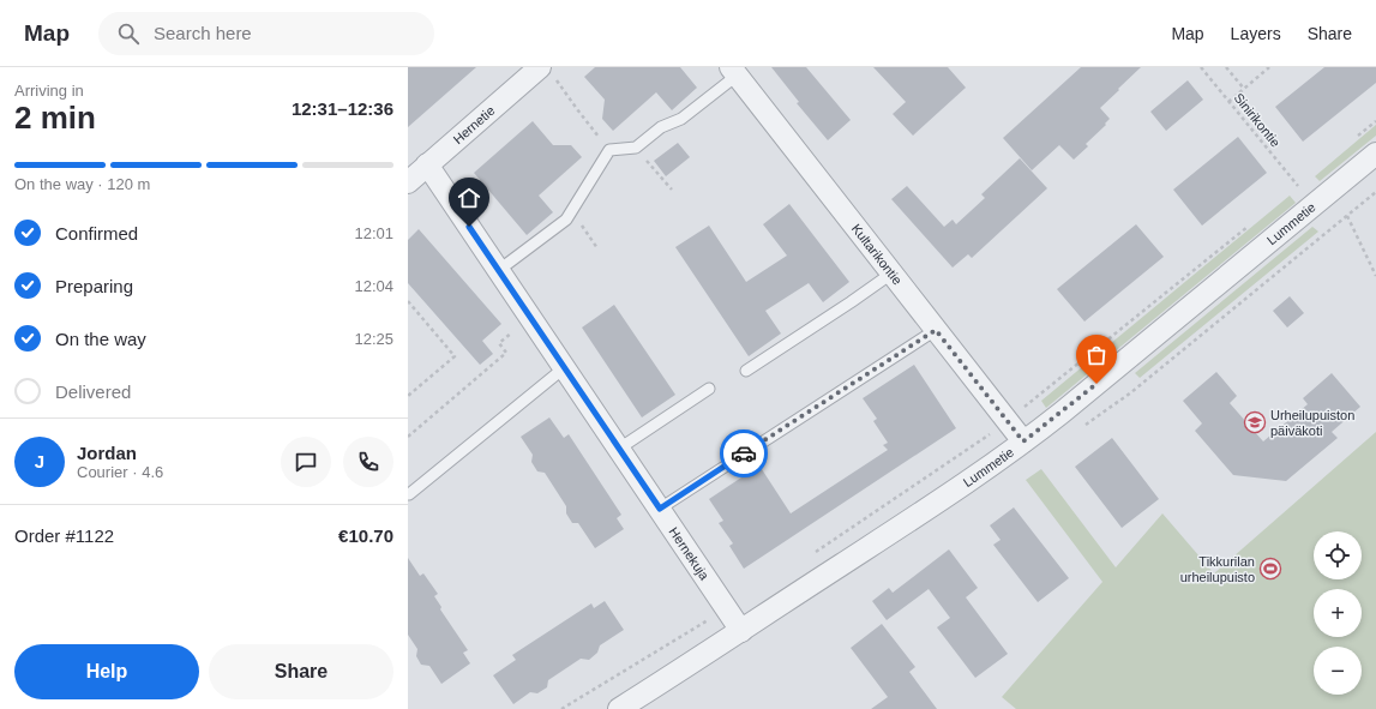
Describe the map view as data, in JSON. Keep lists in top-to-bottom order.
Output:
{
  "streets": {
    "street": [
      "Hernetie",
      "Lummetie",
      "Kultarikontie",
      "Hernekuja"
    ],
    "path": ["Sinirikontie"]
  },
  "crossings": [
    ["Hernetie", "Hernekuja"],
    ["Lummetie", "Kultarikontie"],
    ["Lummetie", "Hernekuja"]
  ],
  "places": {
    "school or university": ["Urheilupuiston päiväkoti"],
    "sports": ["Tikkurilan urheilupuisto"]
  },
  "page": {
    "header": "Map",
    "search": "Search here",
    "nav": ["Map", "Layers", "Share"],
    "heading": ["2 min", "Arriving in", "12:31–12:36"],
    "panel": [
      "Jordan",
      "Courier · 4.6",
      "Order #1122",
      "€10.70"
    ],
    "bar": "On the way · 120 m",
    "list": [
      ["Confirmed", "12:01"],
      ["Preparing", "12:04"],
      ["On the way", "12:25"],
      "Delivered"
    ],
    "round": "J",
    "map_buttons": ["+", "−"],
    "buttons": ["Help", "Share"]
  }
}
